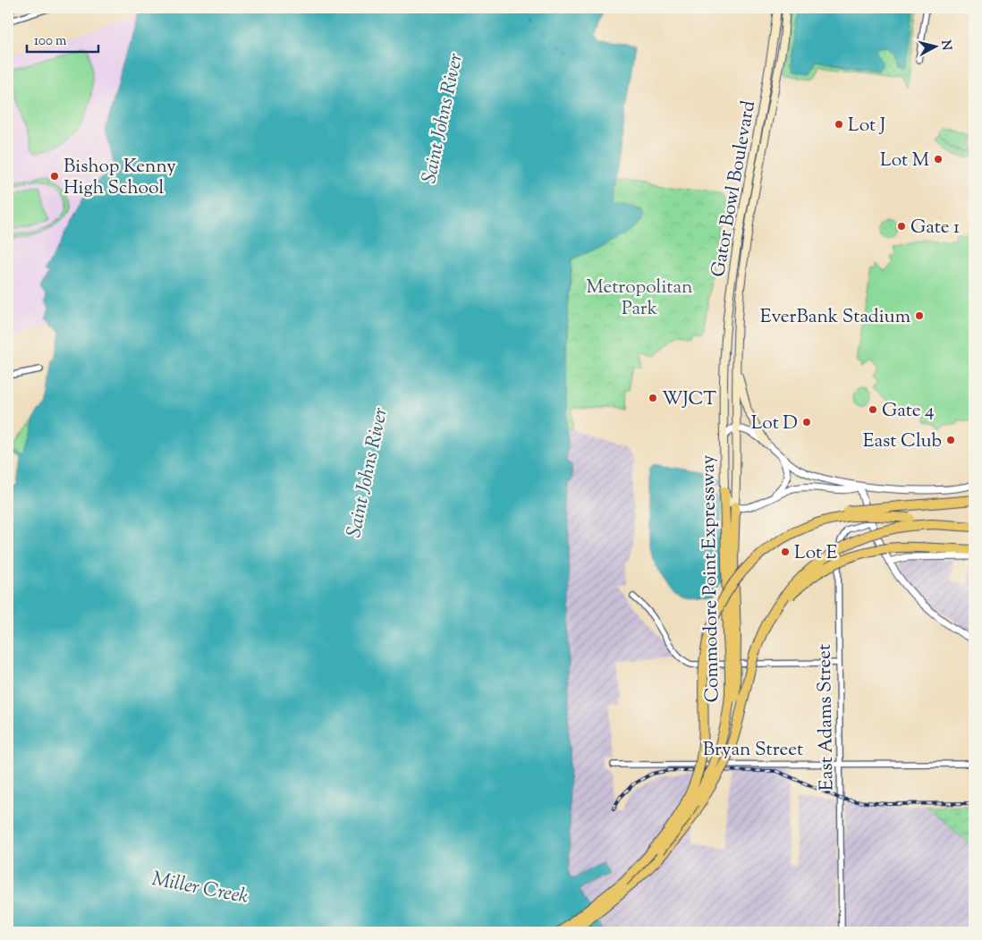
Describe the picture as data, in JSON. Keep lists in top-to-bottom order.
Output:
{
  "streets": {
    "highway": ["Commodore Point Expressway"],
    "main road": ["Gator Bowl Boulevard"],
    "street": ["East Adams Street", "Bryan Street"]
  },
  "crossings": [
    ["Gator Bowl Boulevard", "Commodore Point Expressway"],
    ["East Adams Street", "Bryan Street"]
  ],
  "water": ["Saint Johns River", "Miller Creek"],
  "parks": ["Metropolitan Park"],
  "places": [
    "Lot J",
    "Lot M",
    "Bishop Kenny High School",
    "Gate 1",
    "EverBank Stadium",
    "WJCT",
    "Gate 4",
    "Lot D",
    "East Club",
    "Lot E"
  ],
  "scale_bar": "100 m",
  "north": "right"
}
